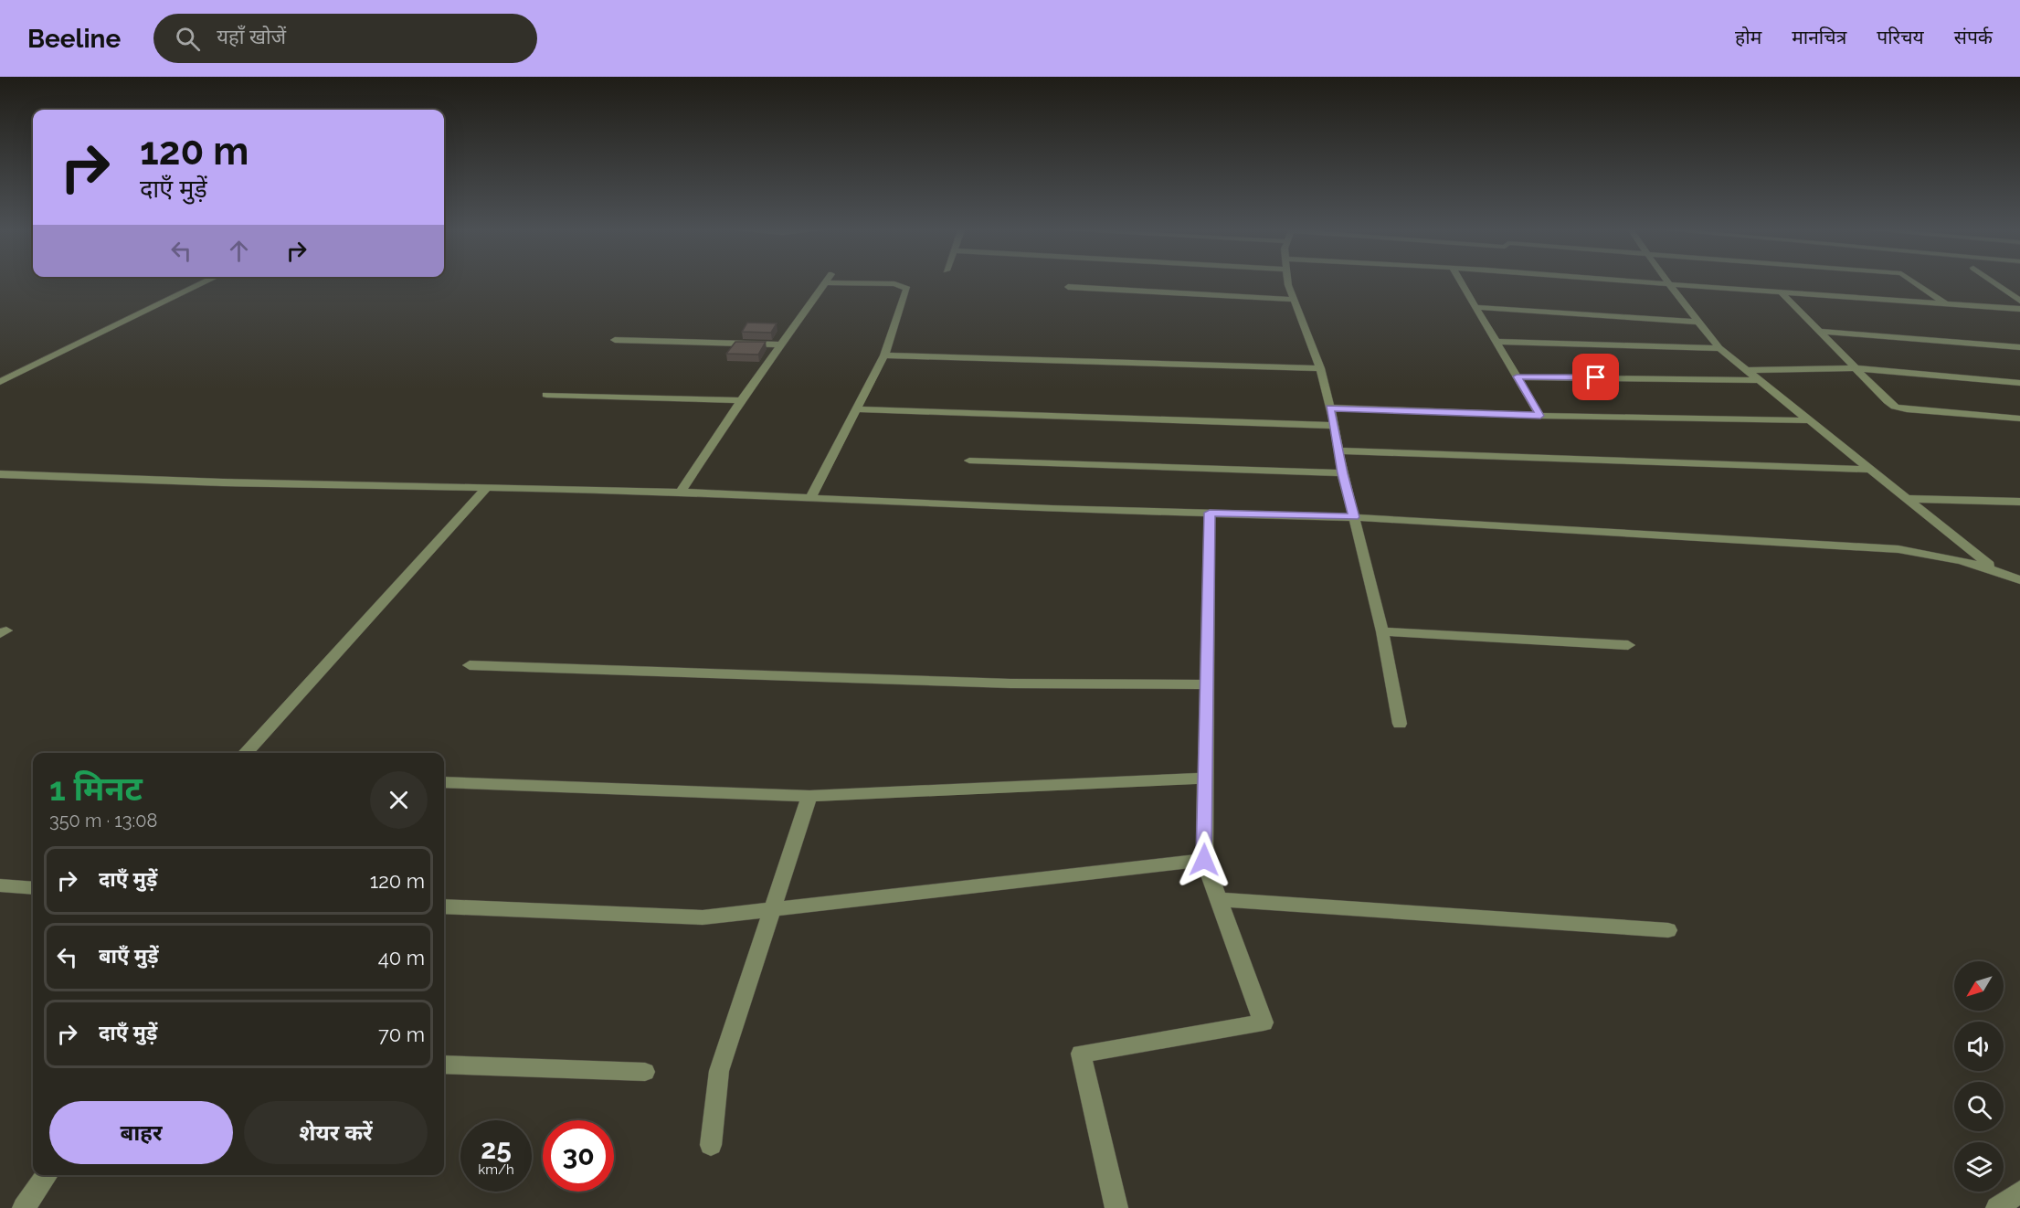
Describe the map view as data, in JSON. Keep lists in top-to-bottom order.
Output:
{
  "north": "bottom left",
  "page": {
    "header": "Beeline",
    "search": "यहाँ खोजें",
    "nav": [
      "होम",
      "मानचित्र",
      "परिचय",
      "संपर्क"
    ],
    "turn": ["120 m", "दाएँ मुड़ें"],
    "heading": ["1 मिनट", "350 m · 13:08"],
    "list": [
      {
        "name": "दाएँ मुड़ें",
        "value": "120 m"
      },
      {
        "name": "बाएँ मुड़ें",
        "value": "40 m"
      },
      {
        "name": "दाएँ मुड़ें",
        "value": "70 m"
      }
    ],
    "buttons": ["बाहर", "शेयर करें"],
    "speed": "25 km/h",
    "limit": "30"
  }
}
